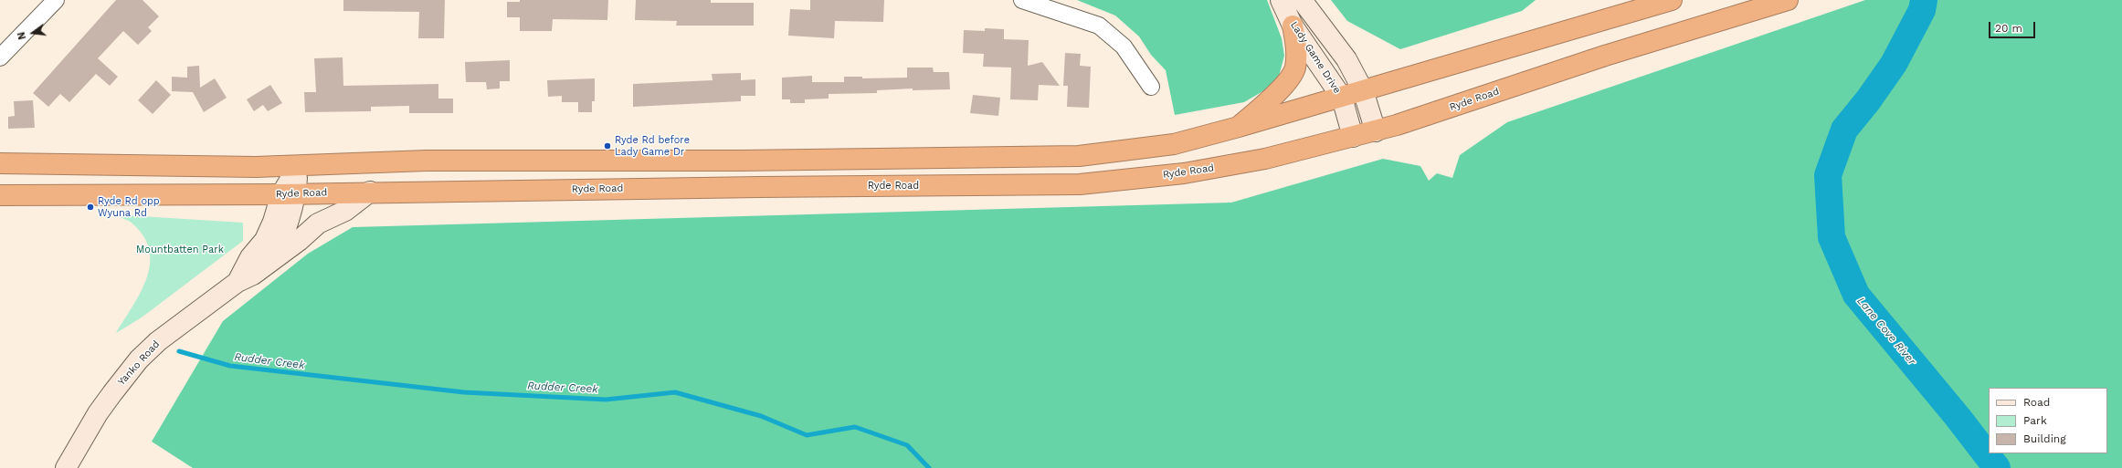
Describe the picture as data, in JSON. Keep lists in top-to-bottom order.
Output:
{
  "streets": {
    "highway": ["Ryde Road"],
    "main road": ["Lady Game Drive", "Yanko Road"]
  },
  "crossings": [
    ["Lady Game Drive", "Ryde Road"],
    ["Ryde Road", "Yanko Road"]
  ],
  "water": ["Lane Cove River", "Rudder Creek"],
  "parks": ["Mountbatten Park"],
  "places": ["Ryde Rd before Lady Game Dr", "Ryde Rd opp Wyuna Rd"],
  "legend": ["Road", "Park", "Building"],
  "scale_bar": "20 m",
  "north": "left"
}
